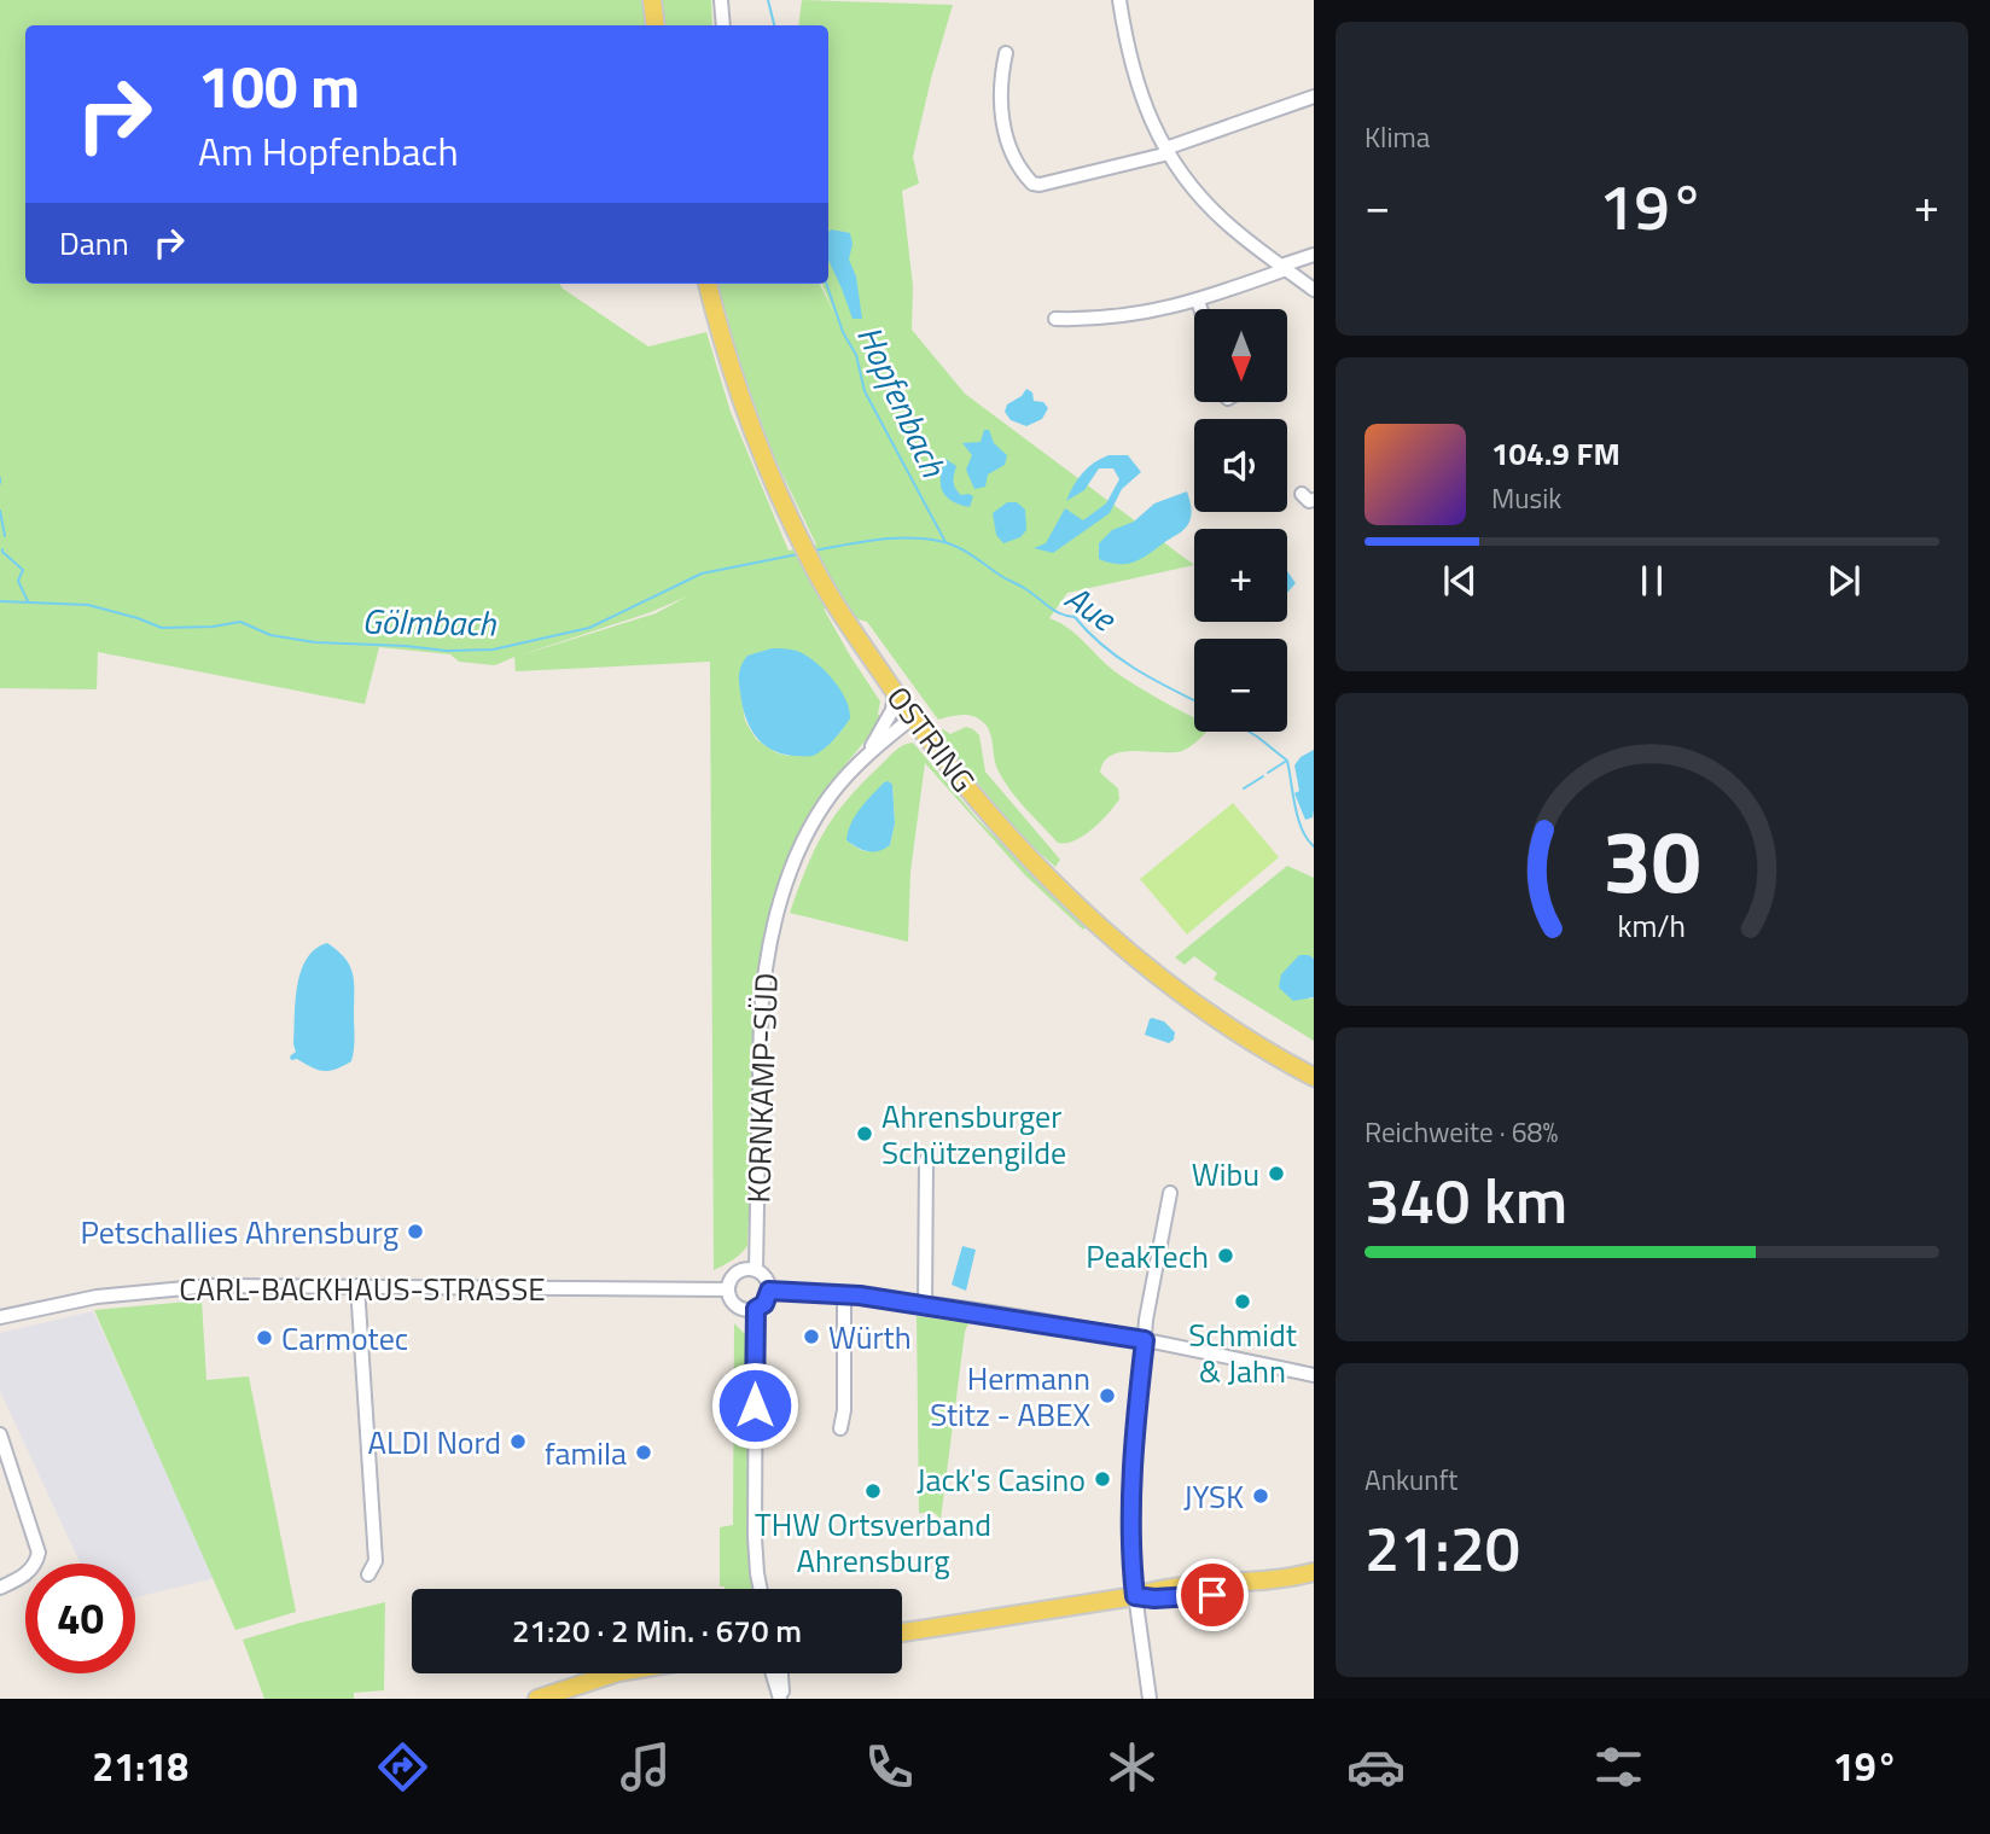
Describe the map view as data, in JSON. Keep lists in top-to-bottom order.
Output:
{
  "streets": {
    "main road": ["OSTRING"],
    "street": ["KORNKAMP-SÜD", "CARL-BACKHAUS-STRASSE"]
  },
  "crossings": [
    ["OSTRING", "KORNKAMP-SÜD"],
    ["KORNKAMP-SÜD", "CARL-BACKHAUS-STRASSE"]
  ],
  "water": ["Hopfenbach", "Aue", "Gölmbach"],
  "places": [
    "Ahrensburger Schützengilde",
    "Wibu",
    "Petschallies Ahrensburg",
    "PeakTech",
    "Schmidt & Jahn",
    "Würth",
    "Carmotec",
    "Hermann Stitz - ABEX",
    "ALDI Nord",
    "famila",
    "Jack's Casino",
    "THW Ortsverband Ahrensburg",
    "JYSK"
  ],
  "north": "bottom",
  "page": {
    "tile": [
      "Klima",
      ["Reichweite · 68%", "340 km"],
      ["Ankunft", "21:20"]
    ],
    "turn": ["100 m", "Am Hopfenbach"],
    "heat": ["−", "19°", "+"],
    "then": "Dann",
    "map_buttons": ["+", "−"],
    "song": ["104.9 FM", "Musik"],
    "limit": "40",
    "trip": "21:20 · 2 Min. · 670 m",
    "tabs": ["21:18", "19°"],
    "gauge": ["30", "km/h"]
  }
}
